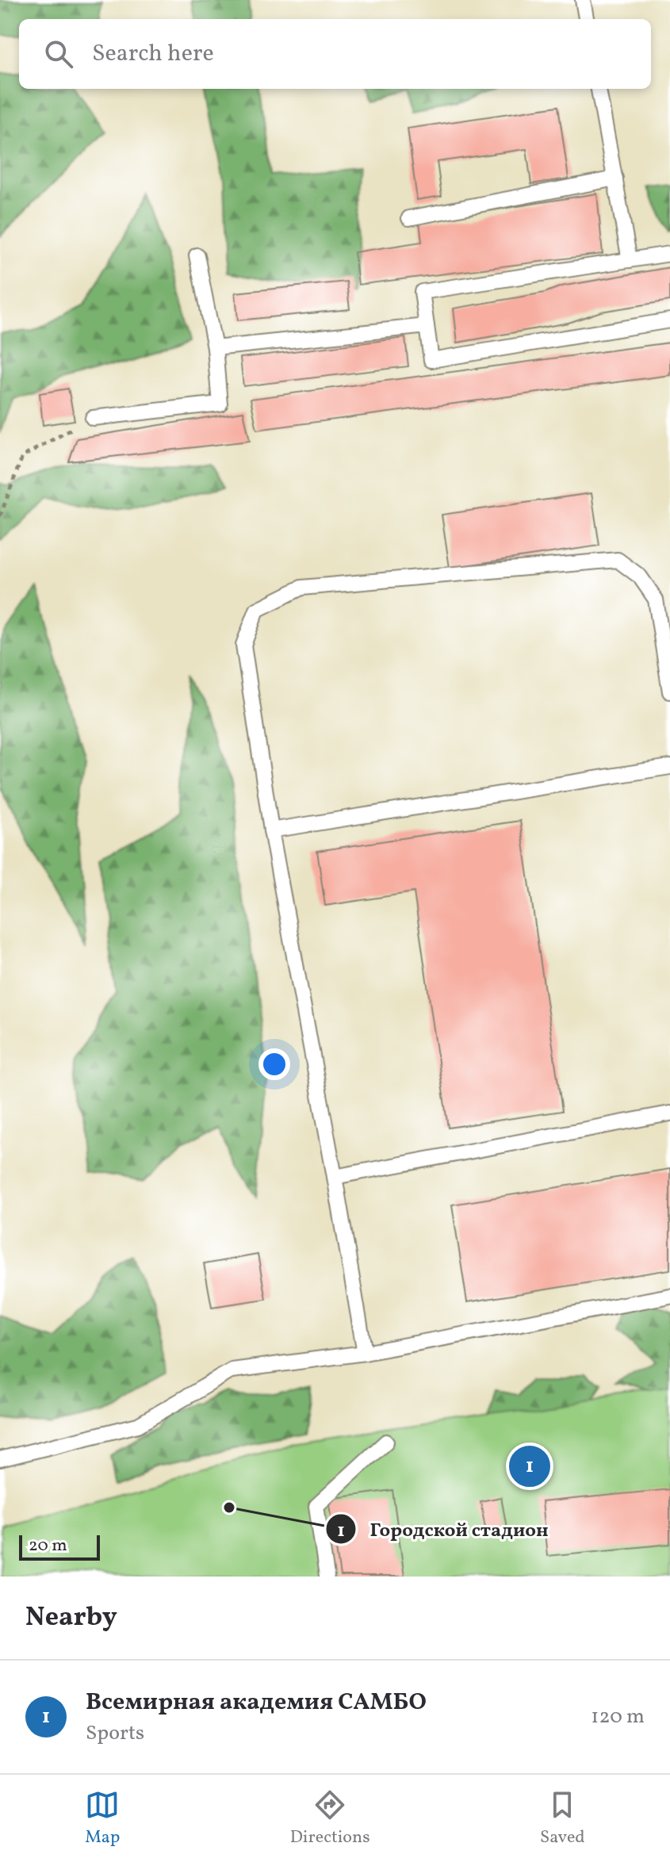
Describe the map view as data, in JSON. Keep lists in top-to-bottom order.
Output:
{
  "places": ["Городской стадион"],
  "scale_bar": "20 m",
  "page": {
    "search": "Search here",
    "pins": "1",
    "scale": "20 m",
    "heading": "Nearby",
    "list": [
      {
        "mark": "1",
        "name": "Всемирная академия САМБО",
        "note": "Sports",
        "value": "120 m"
      }
    ],
    "nav": ["Map", "Directions", "Saved"]
  }
}
